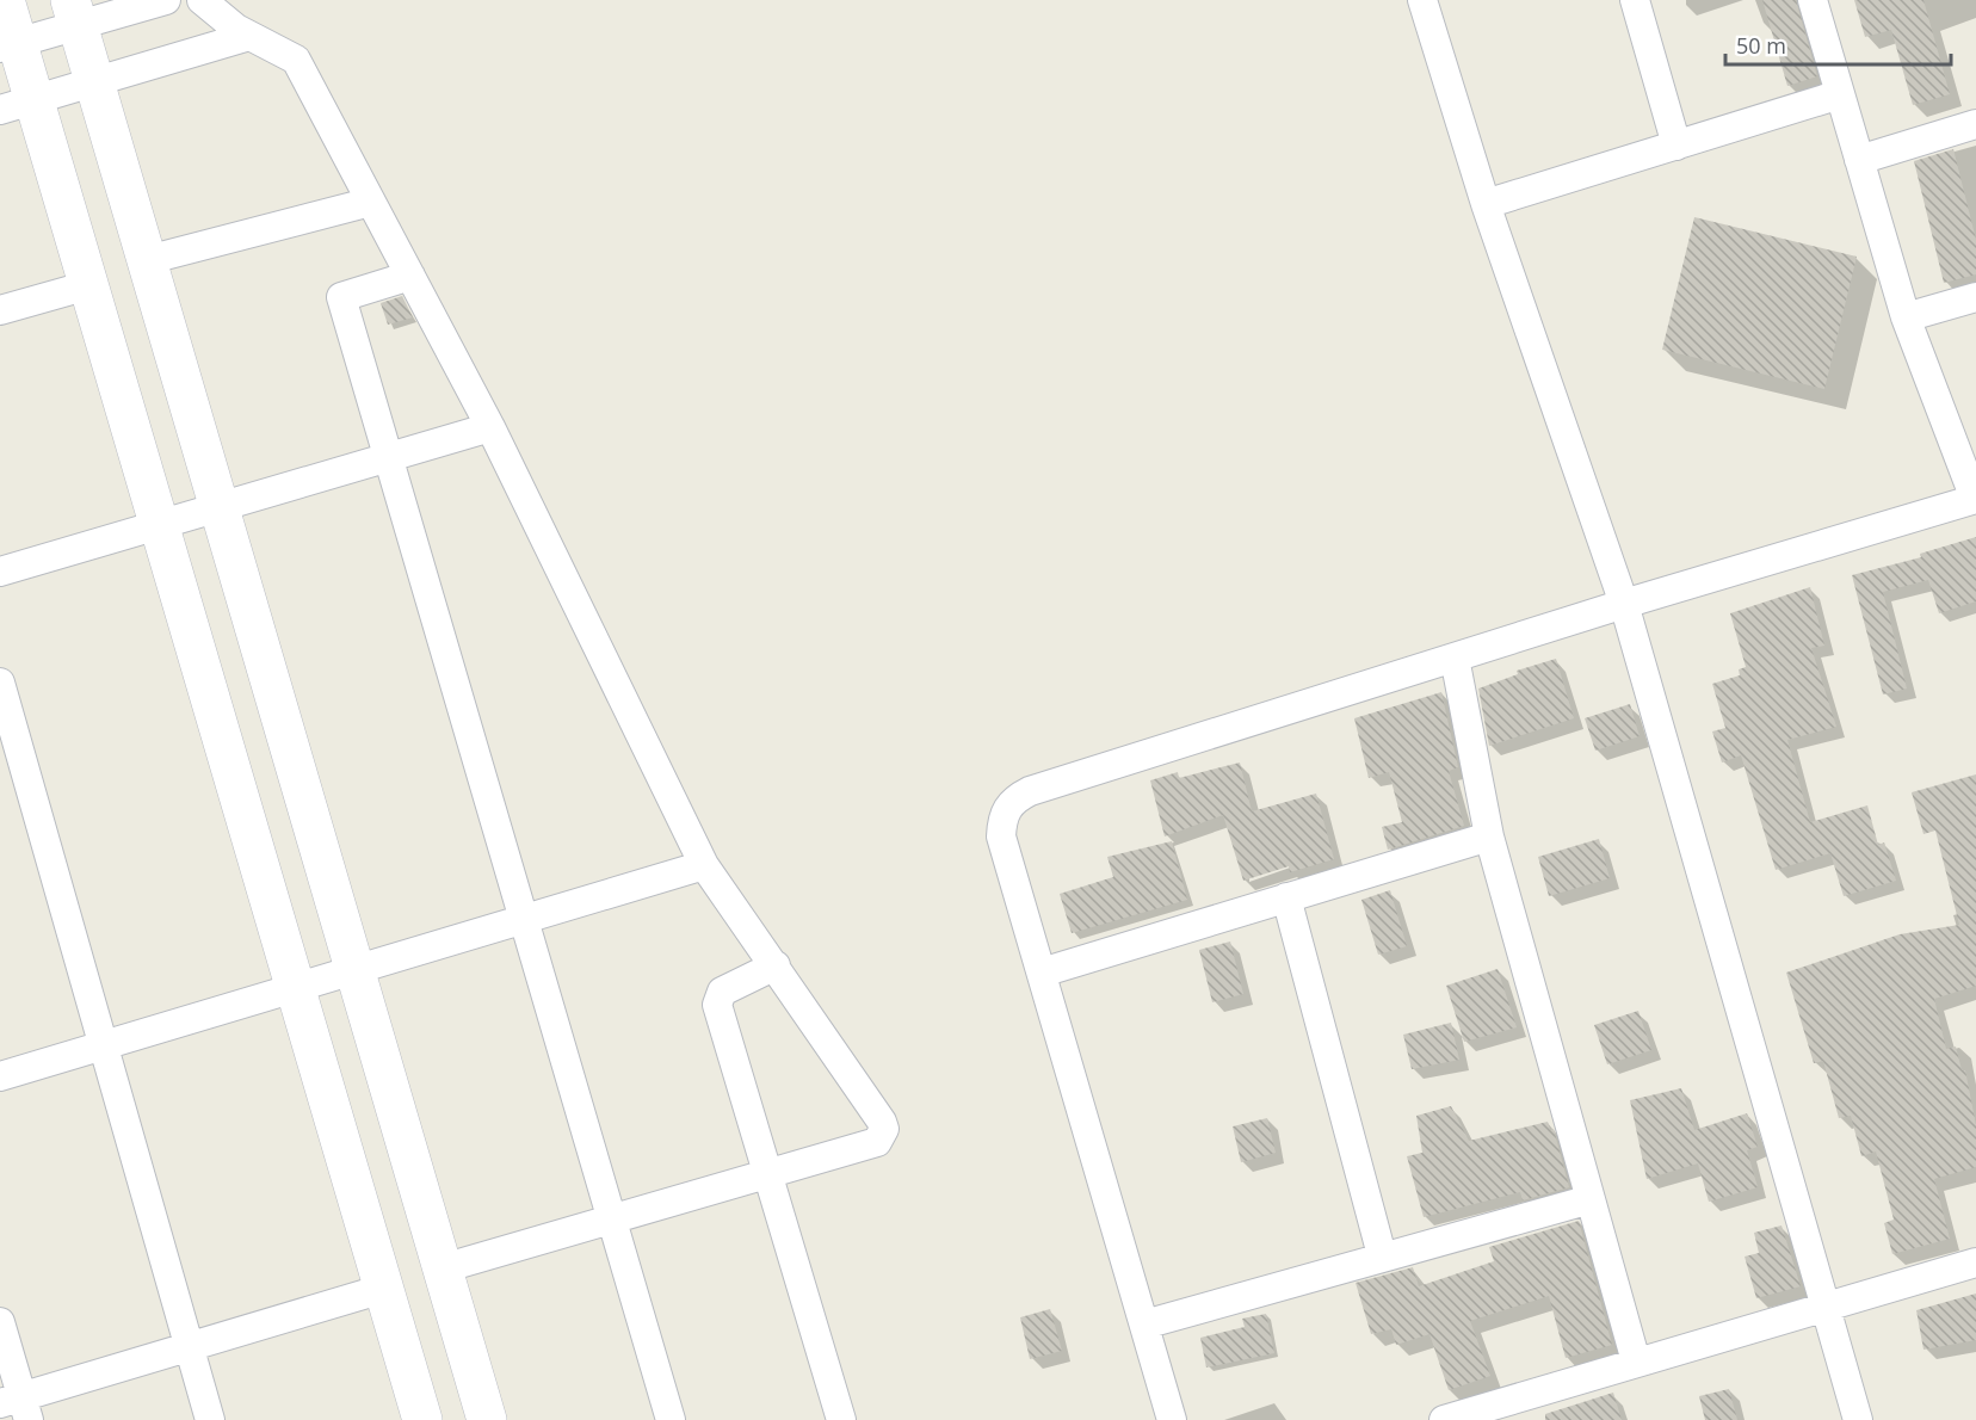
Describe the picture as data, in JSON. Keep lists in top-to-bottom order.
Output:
{
  "scale_bar": "50 m"
}
